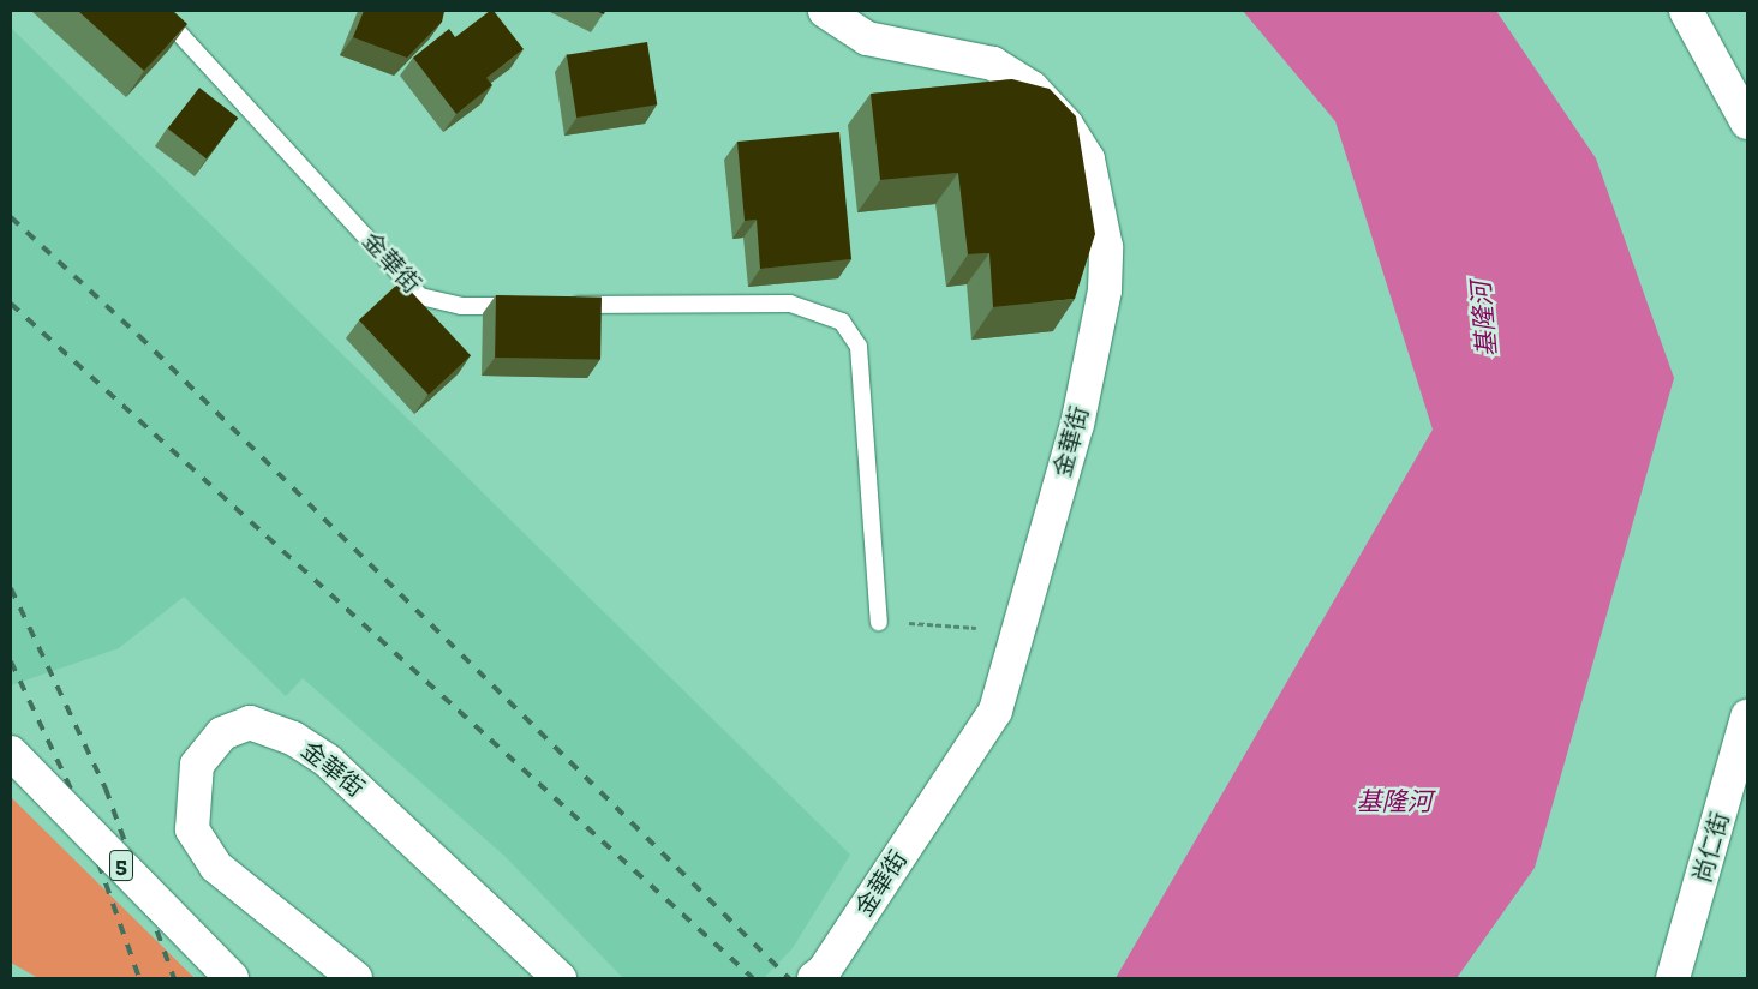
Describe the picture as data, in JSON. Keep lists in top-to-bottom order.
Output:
{
  "streets": {
    "street": ["金華街", "尚仁街", "5"]
  },
  "water": ["基隆河"]
}
